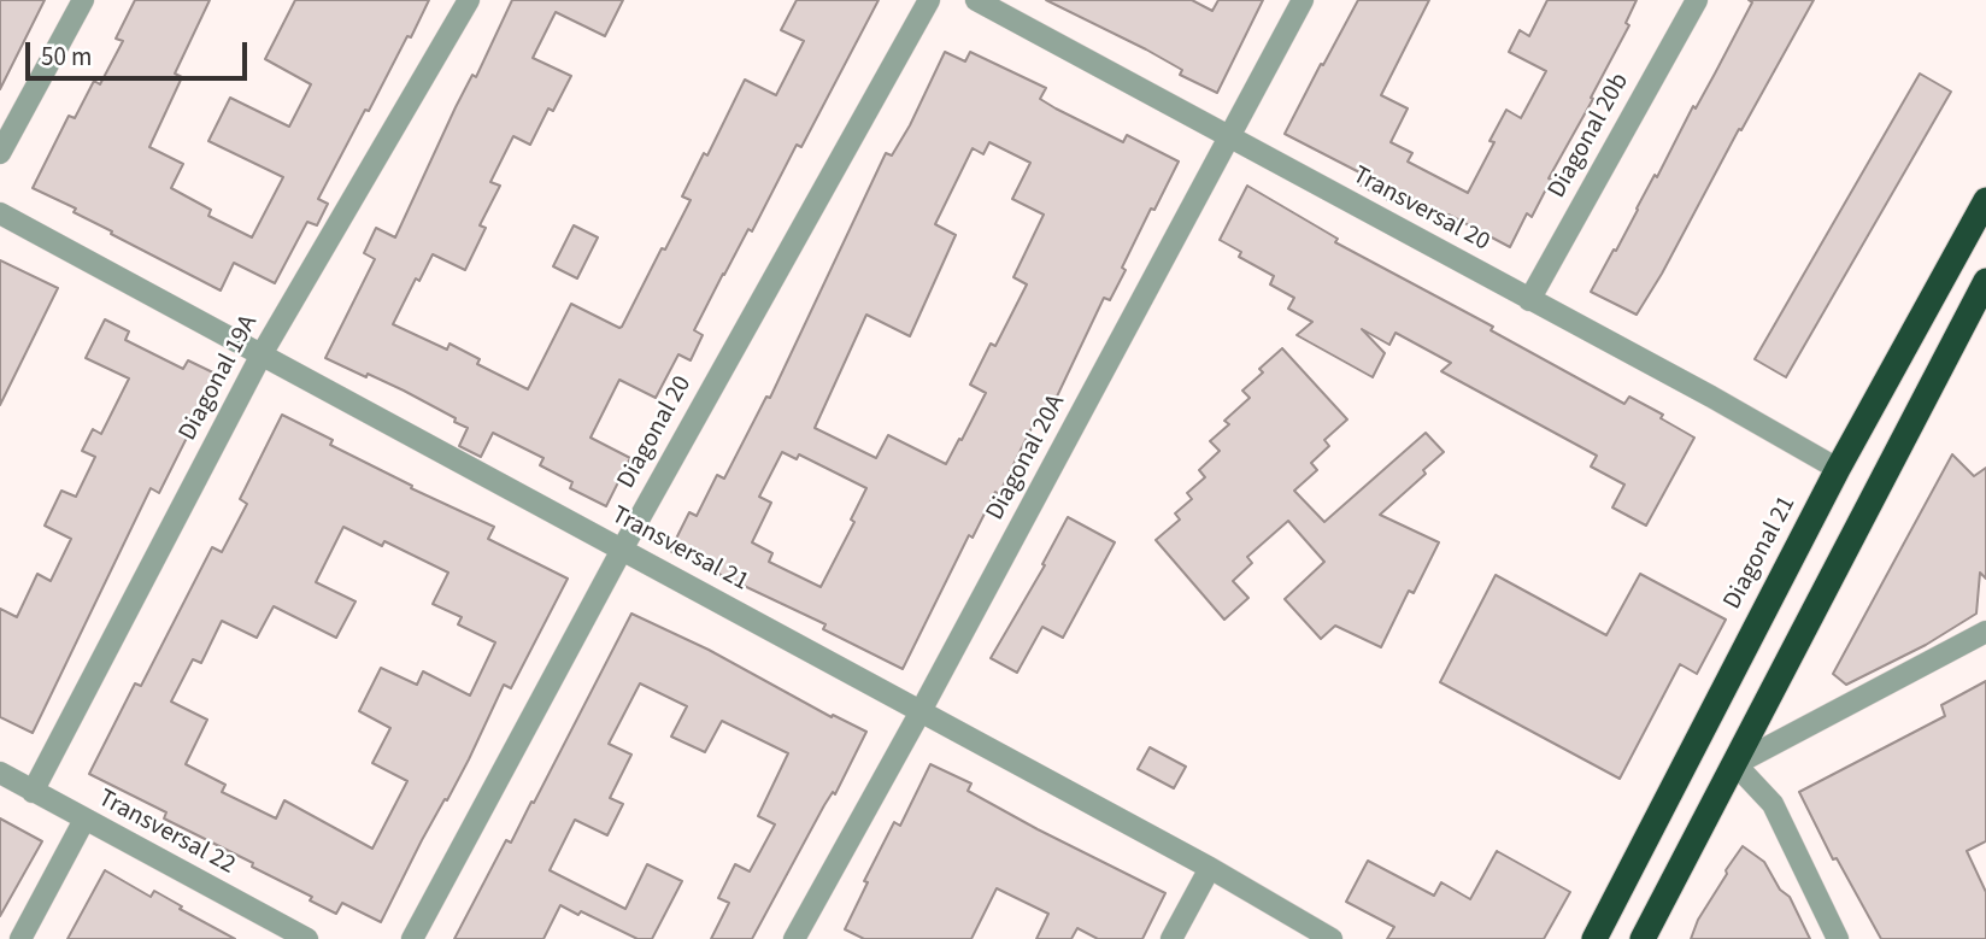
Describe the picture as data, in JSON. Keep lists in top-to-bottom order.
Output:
{
  "streets": {
    "highway": ["Diagonal 21"],
    "street": [
      "Diagonal 20b",
      "Transversal 20",
      "Diagonal 19A",
      "Diagonal 20",
      "Diagonal 20A",
      "Transversal 21",
      "Transversal 22"
    ]
  },
  "crossings": [
    ["Diagonal 20b", "Transversal 20"],
    ["Transversal 20", "Diagonal 20A"],
    ["Transversal 20", "Diagonal 21"],
    ["Diagonal 19A", "Transversal 21"],
    ["Diagonal 19A", "Transversal 22"],
    ["Diagonal 20", "Transversal 21"],
    ["Diagonal 20A", "Transversal 21"]
  ],
  "scale_bar": "50 m"
}
